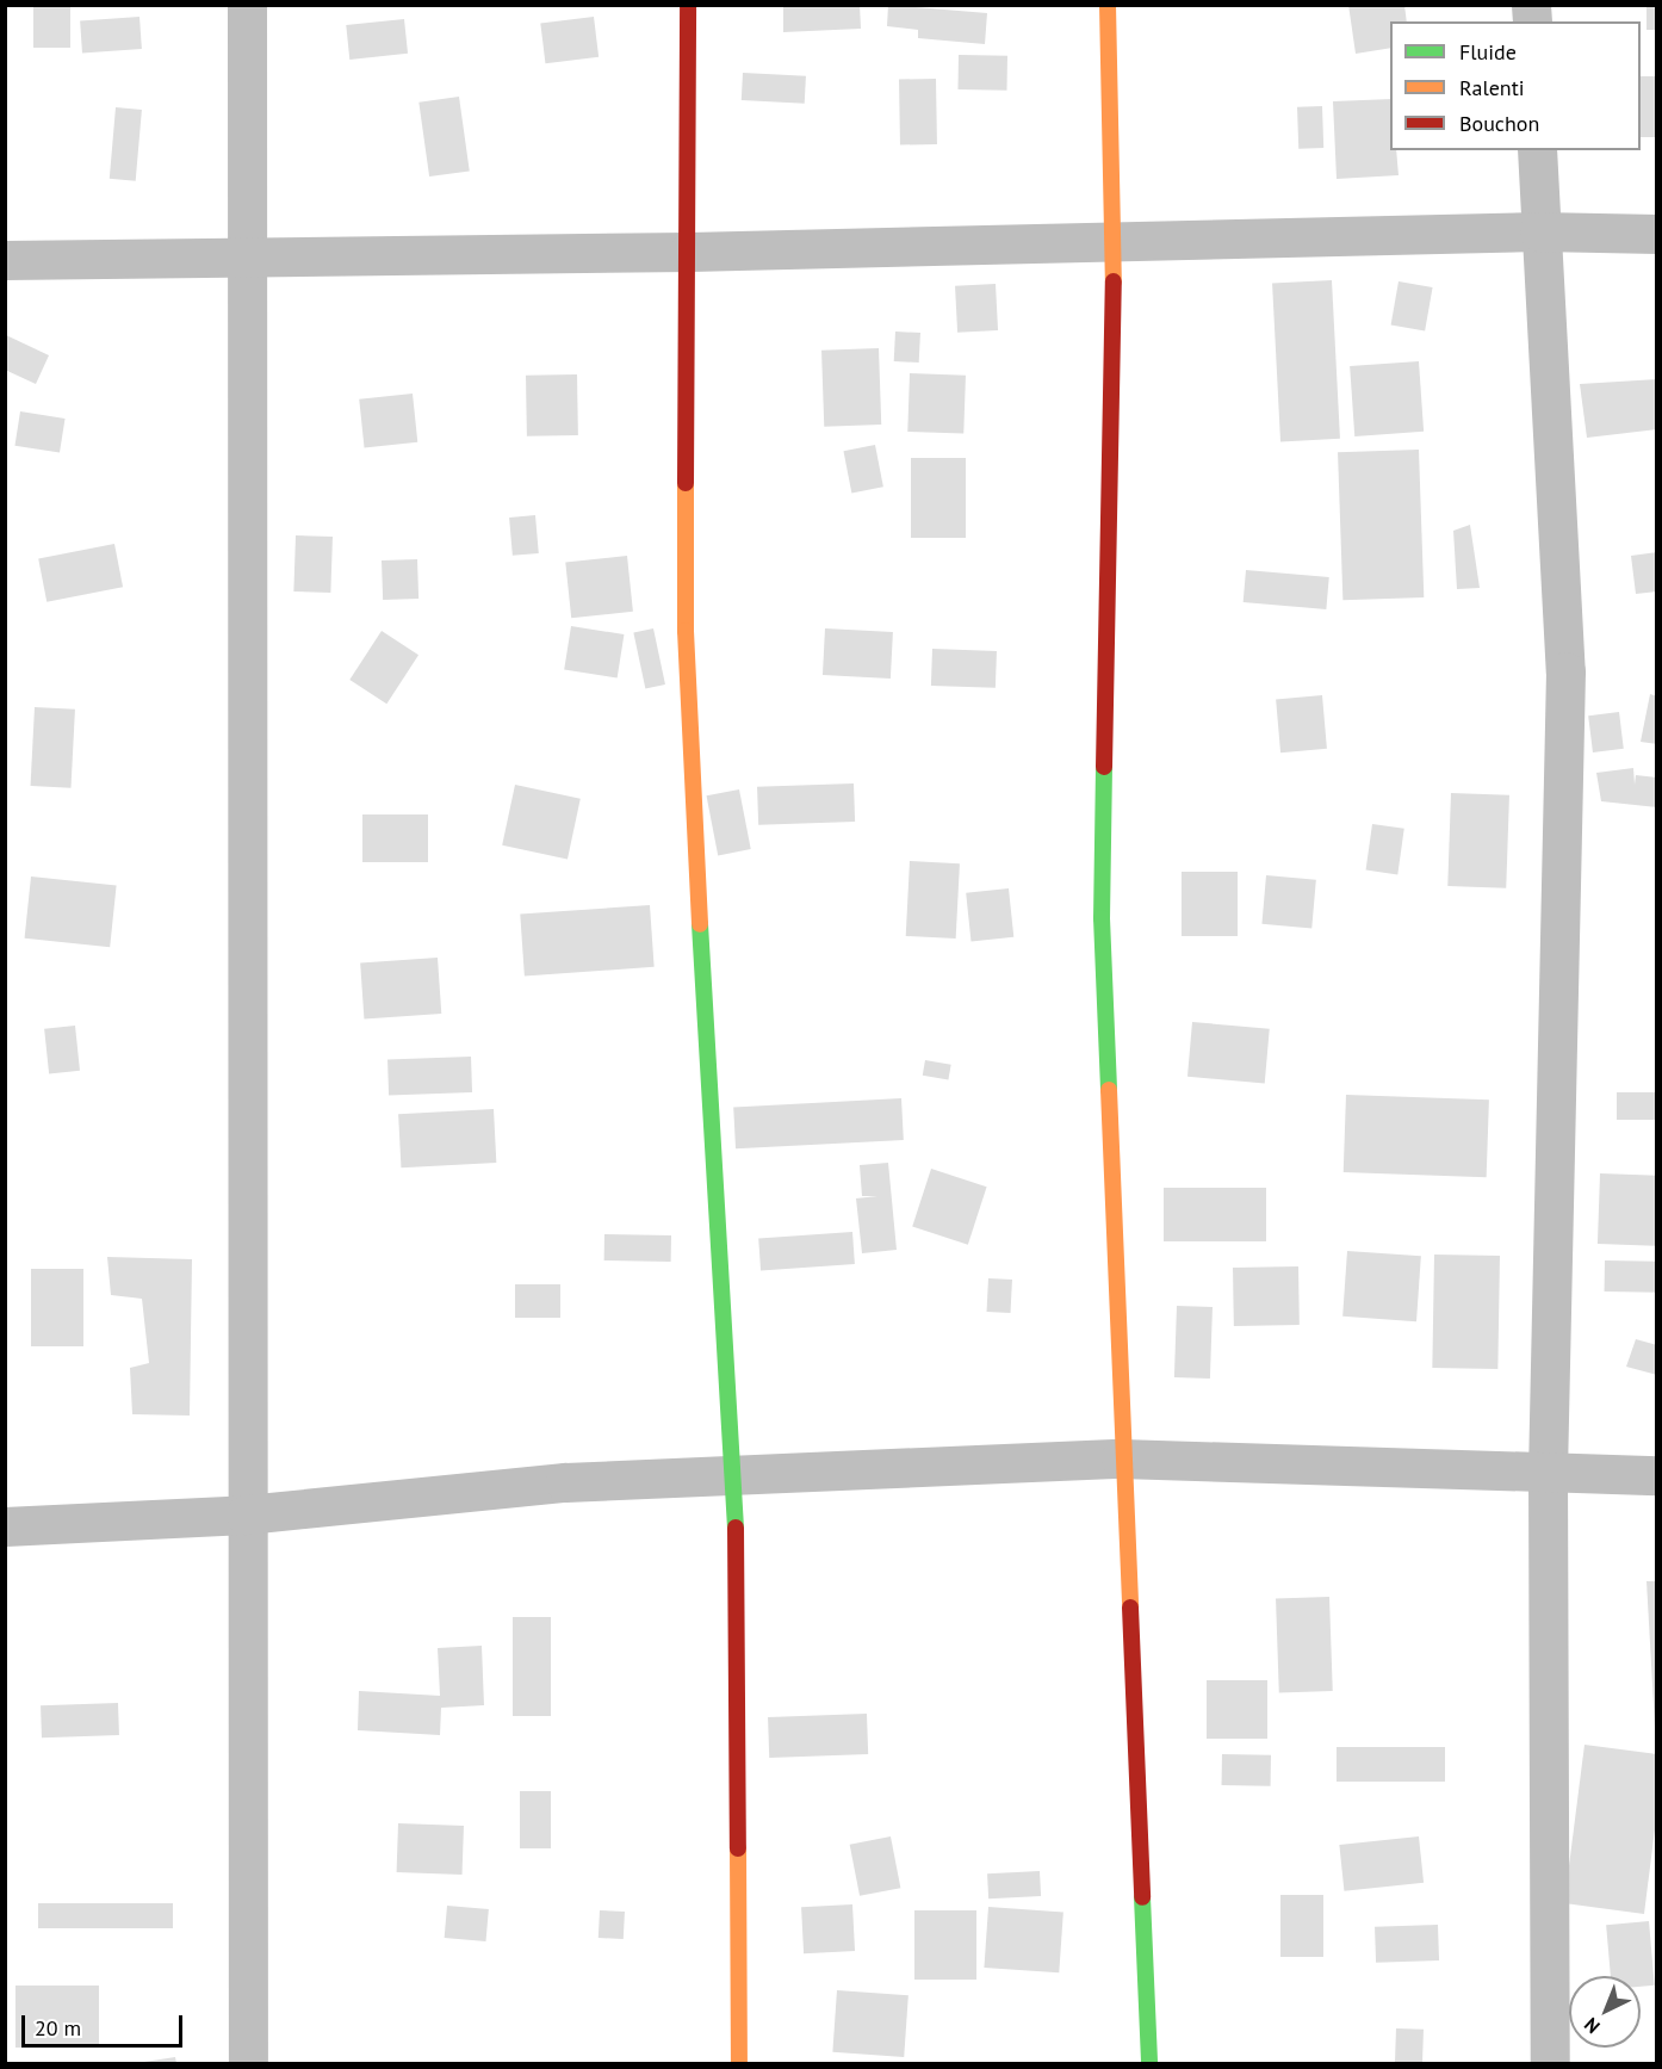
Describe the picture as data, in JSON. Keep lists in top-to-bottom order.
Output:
{
  "legend": ["Fluide", "Ralenti", "Bouchon"],
  "scale_bar": "20 m",
  "north": "bottom left"
}
